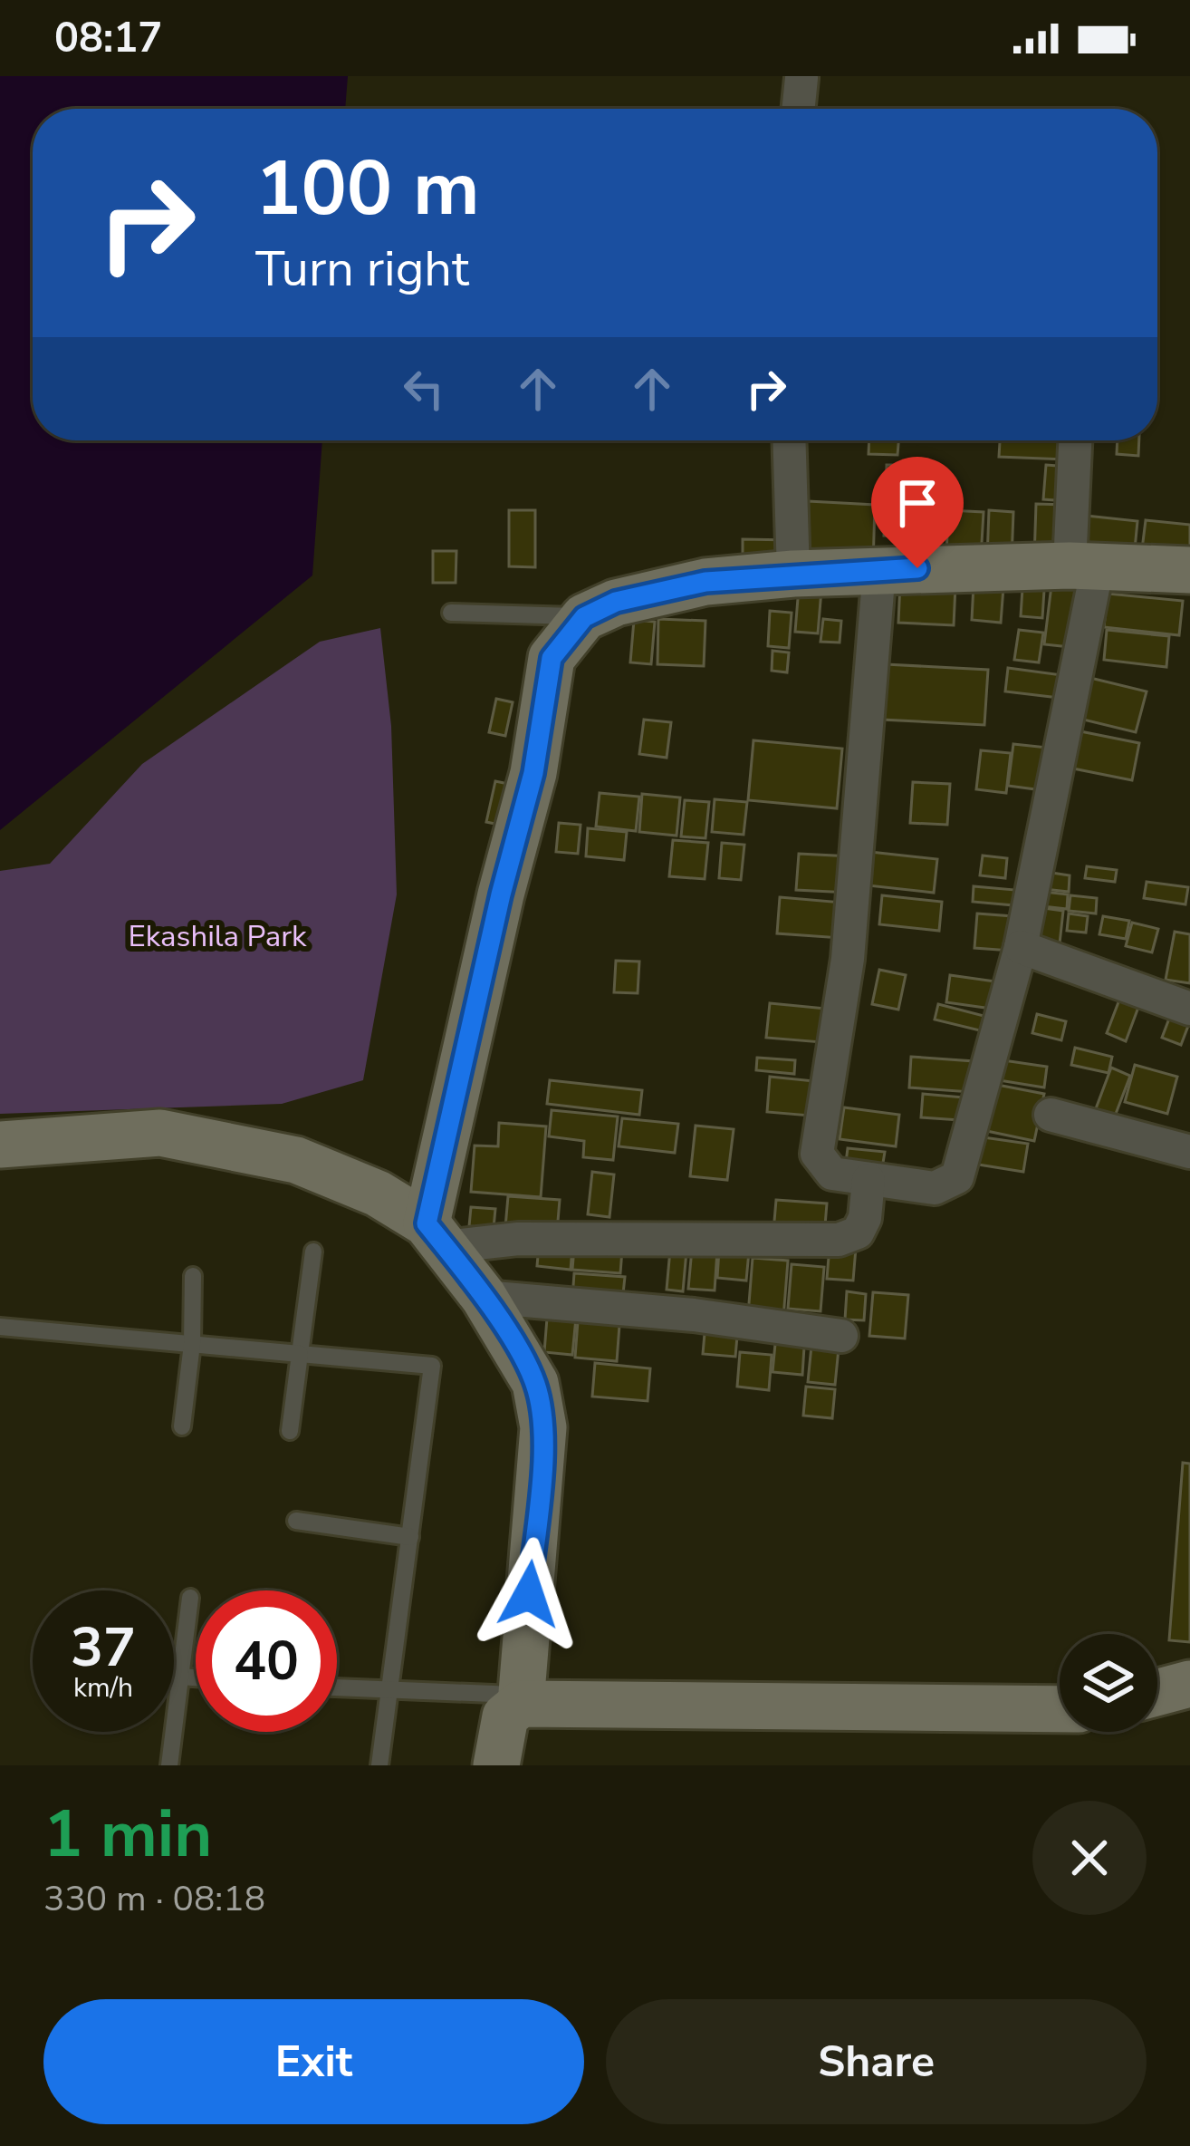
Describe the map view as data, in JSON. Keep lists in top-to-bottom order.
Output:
{
  "parks": ["Ekashila Park"],
  "page": {
    "status": "08:17",
    "turn": ["100 m", "Turn right"],
    "speed": "37 km/h",
    "limit": "40",
    "heading": ["1 min", "330 m · 08:18"],
    "buttons": ["Exit", "Share"]
  }
}
